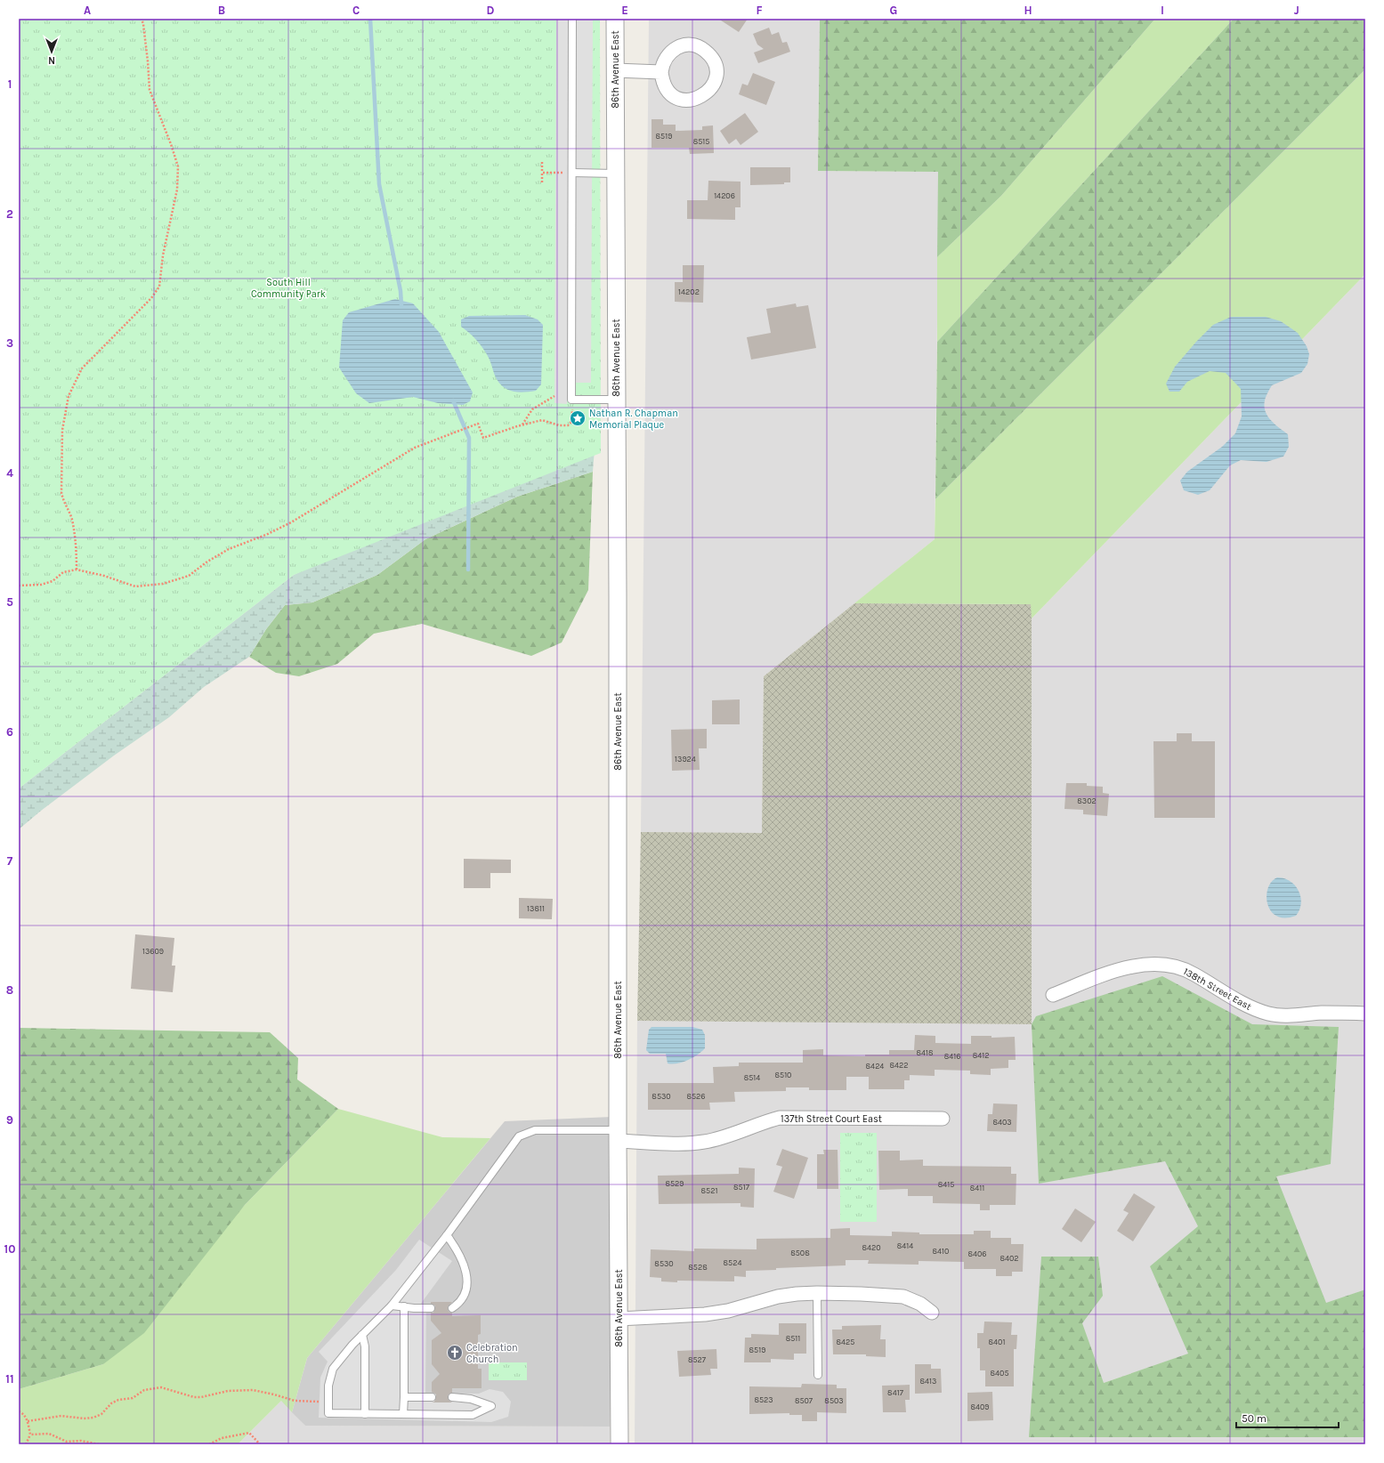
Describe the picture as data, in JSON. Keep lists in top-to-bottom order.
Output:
{
  "streets": {
    "street": ["86th Avenue East", "138th Street East", "137th Street Court East"]
  },
  "crossings": [
    ["86th Avenue East", "137th Street Court East"]
  ],
  "parks": ["South Hill Community Park"],
  "places": {
    "place": ["Nathan R. Chapman Memorial Plaque"],
    "church": ["Celebration Church"]
  },
  "house_numbers": [
    "8519",
    "8515",
    "14206",
    "14202",
    "13924",
    "8302",
    "13811",
    "13609",
    "8418",
    "8412",
    "8416",
    "8422",
    "8424",
    "8510",
    "8514",
    "8530",
    "8526",
    "8403",
    "8529",
    "8415",
    "8517",
    "8411",
    "8521",
    "8414",
    "8420",
    "8410",
    "8508",
    "8406",
    "8402",
    "8524",
    "8530",
    "8528",
    "8511",
    "8425",
    "8401",
    "8519",
    "8527",
    "8405",
    "8413",
    "8417",
    "8523",
    "8507",
    "8503",
    "8409"
  ],
  "scale_bar": "50 m",
  "north": "bottom",
  "grid": {
    "columns": [
      "A",
      "B",
      "C",
      "D",
      "E",
      "F",
      "G",
      "H",
      "I",
      "J"
    ],
    "rows": [
      "1",
      "2",
      "3",
      "4",
      "5",
      "6",
      "7",
      "8",
      "9",
      "10",
      "11"
    ]
  }
}
